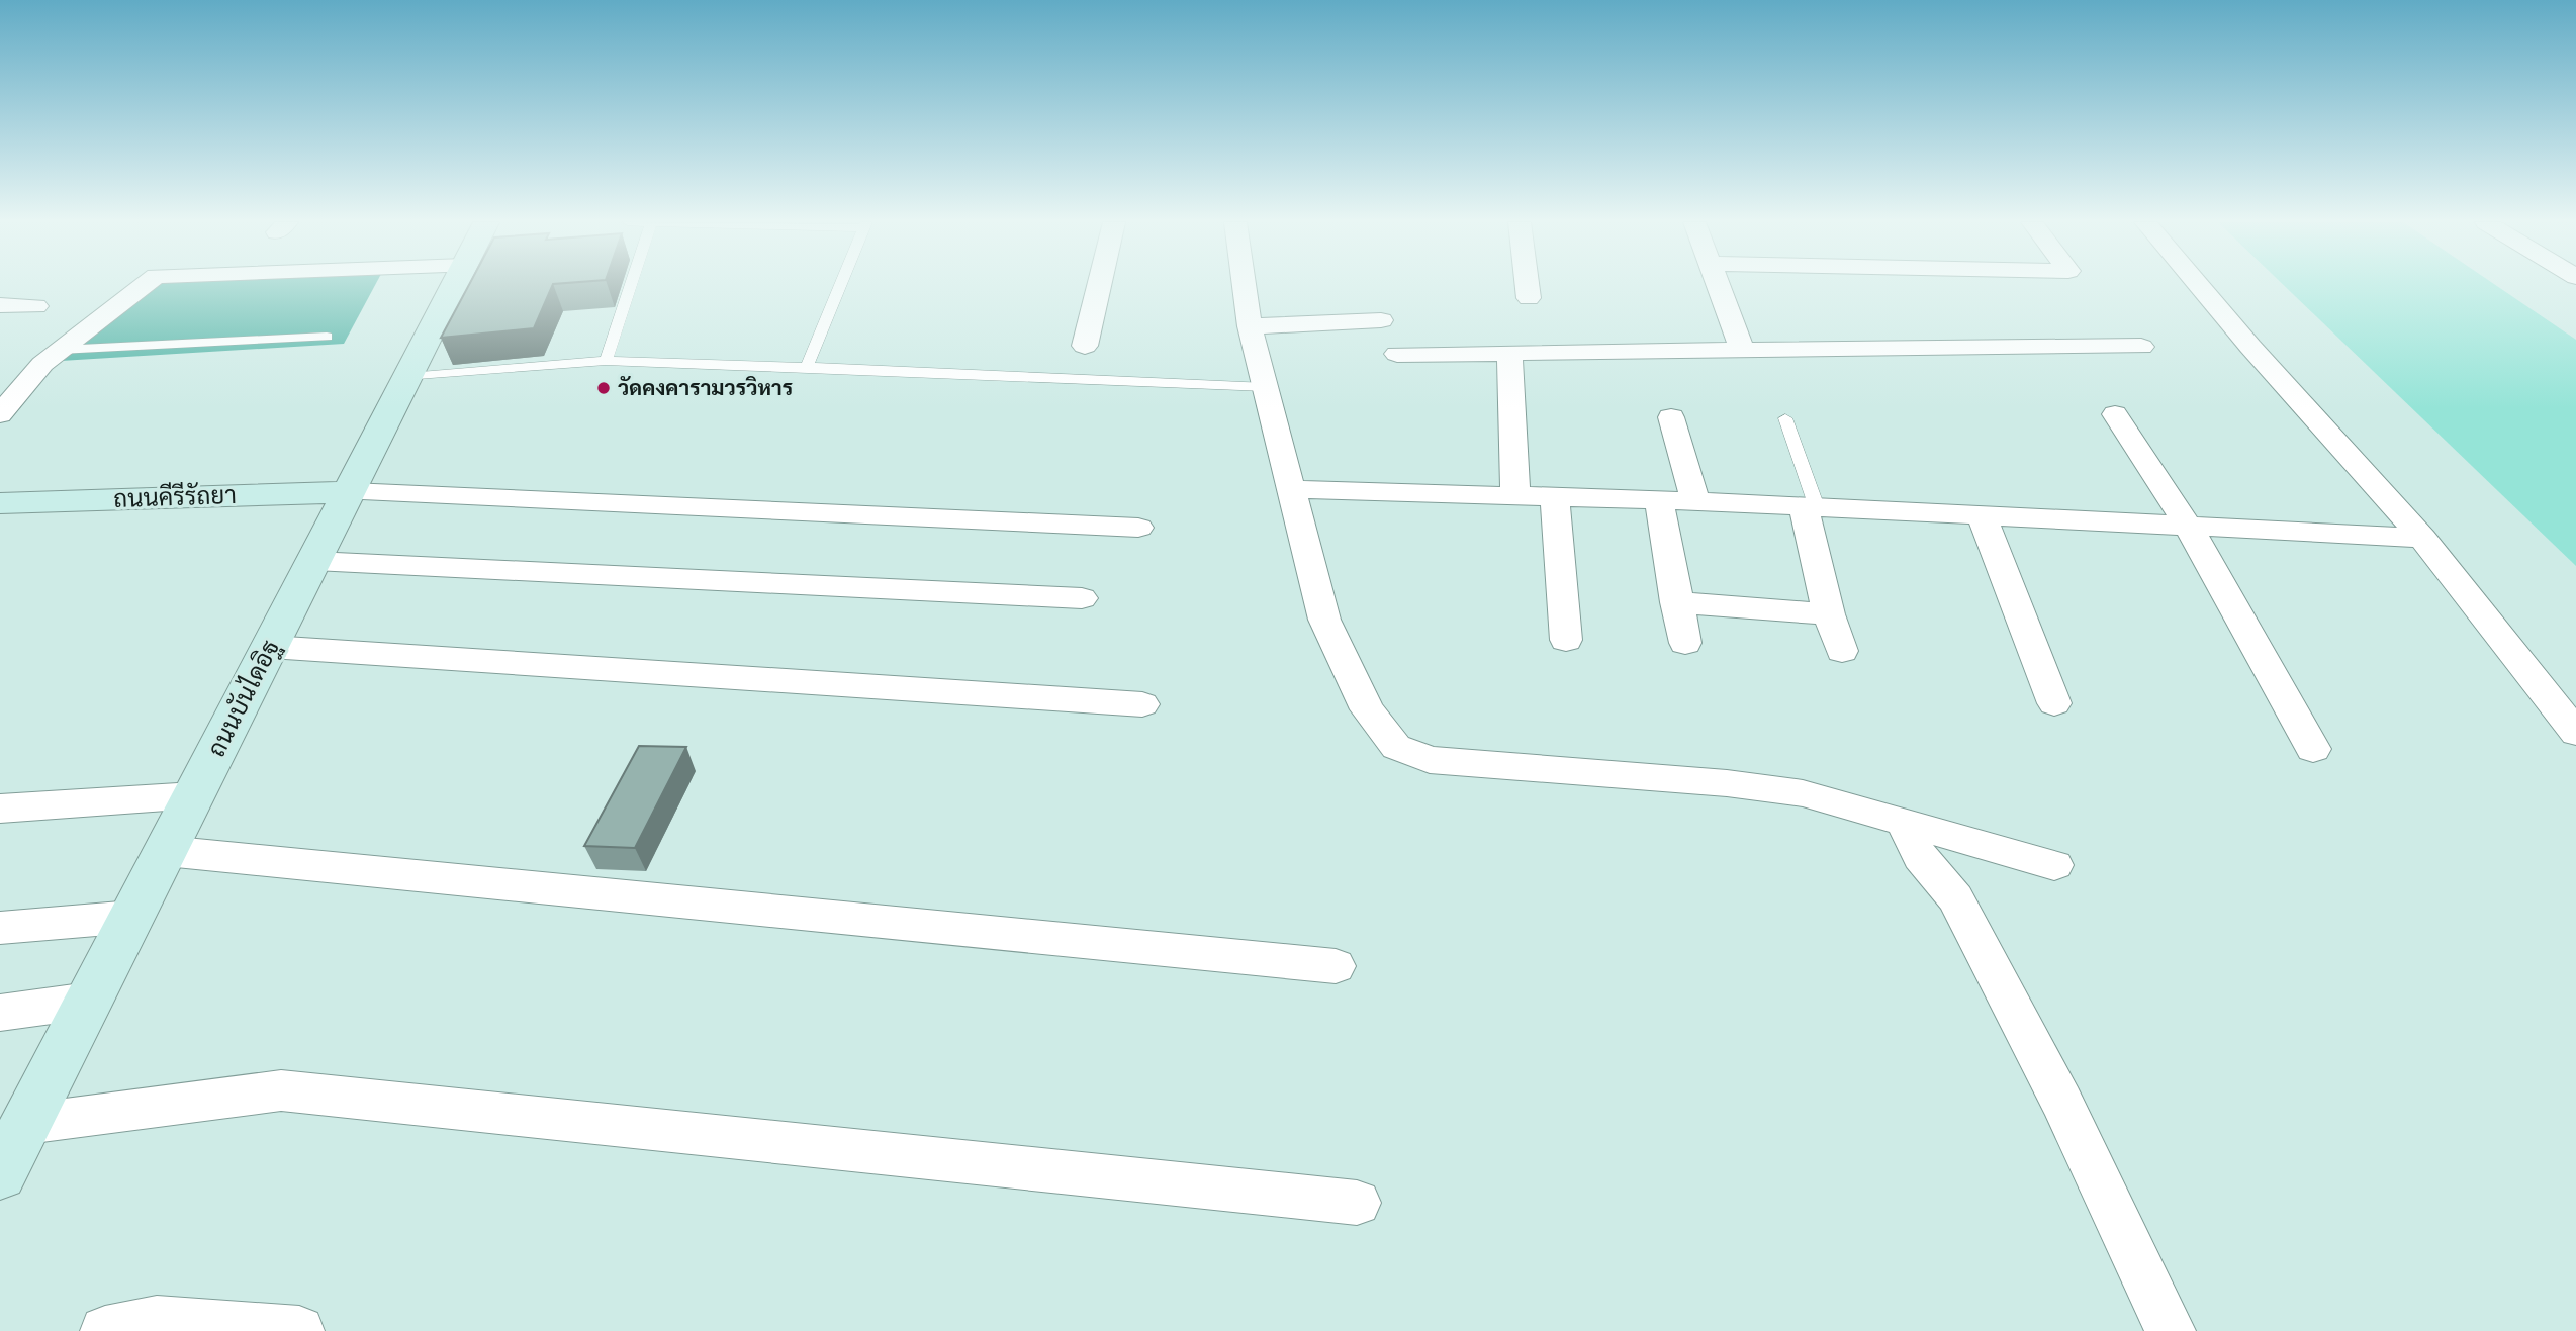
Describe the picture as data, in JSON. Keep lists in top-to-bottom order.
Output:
{
  "streets": {
    "main road": ["ถนนคีรีรัถยา", "ถนนบันไดอิฐ"]
  },
  "crossings": [
    ["ถนนคีรีรัถยา", "ถนนบันไดอิฐ"]
  ],
  "places": ["วัดคงคารามวรวิหาร"]
}
